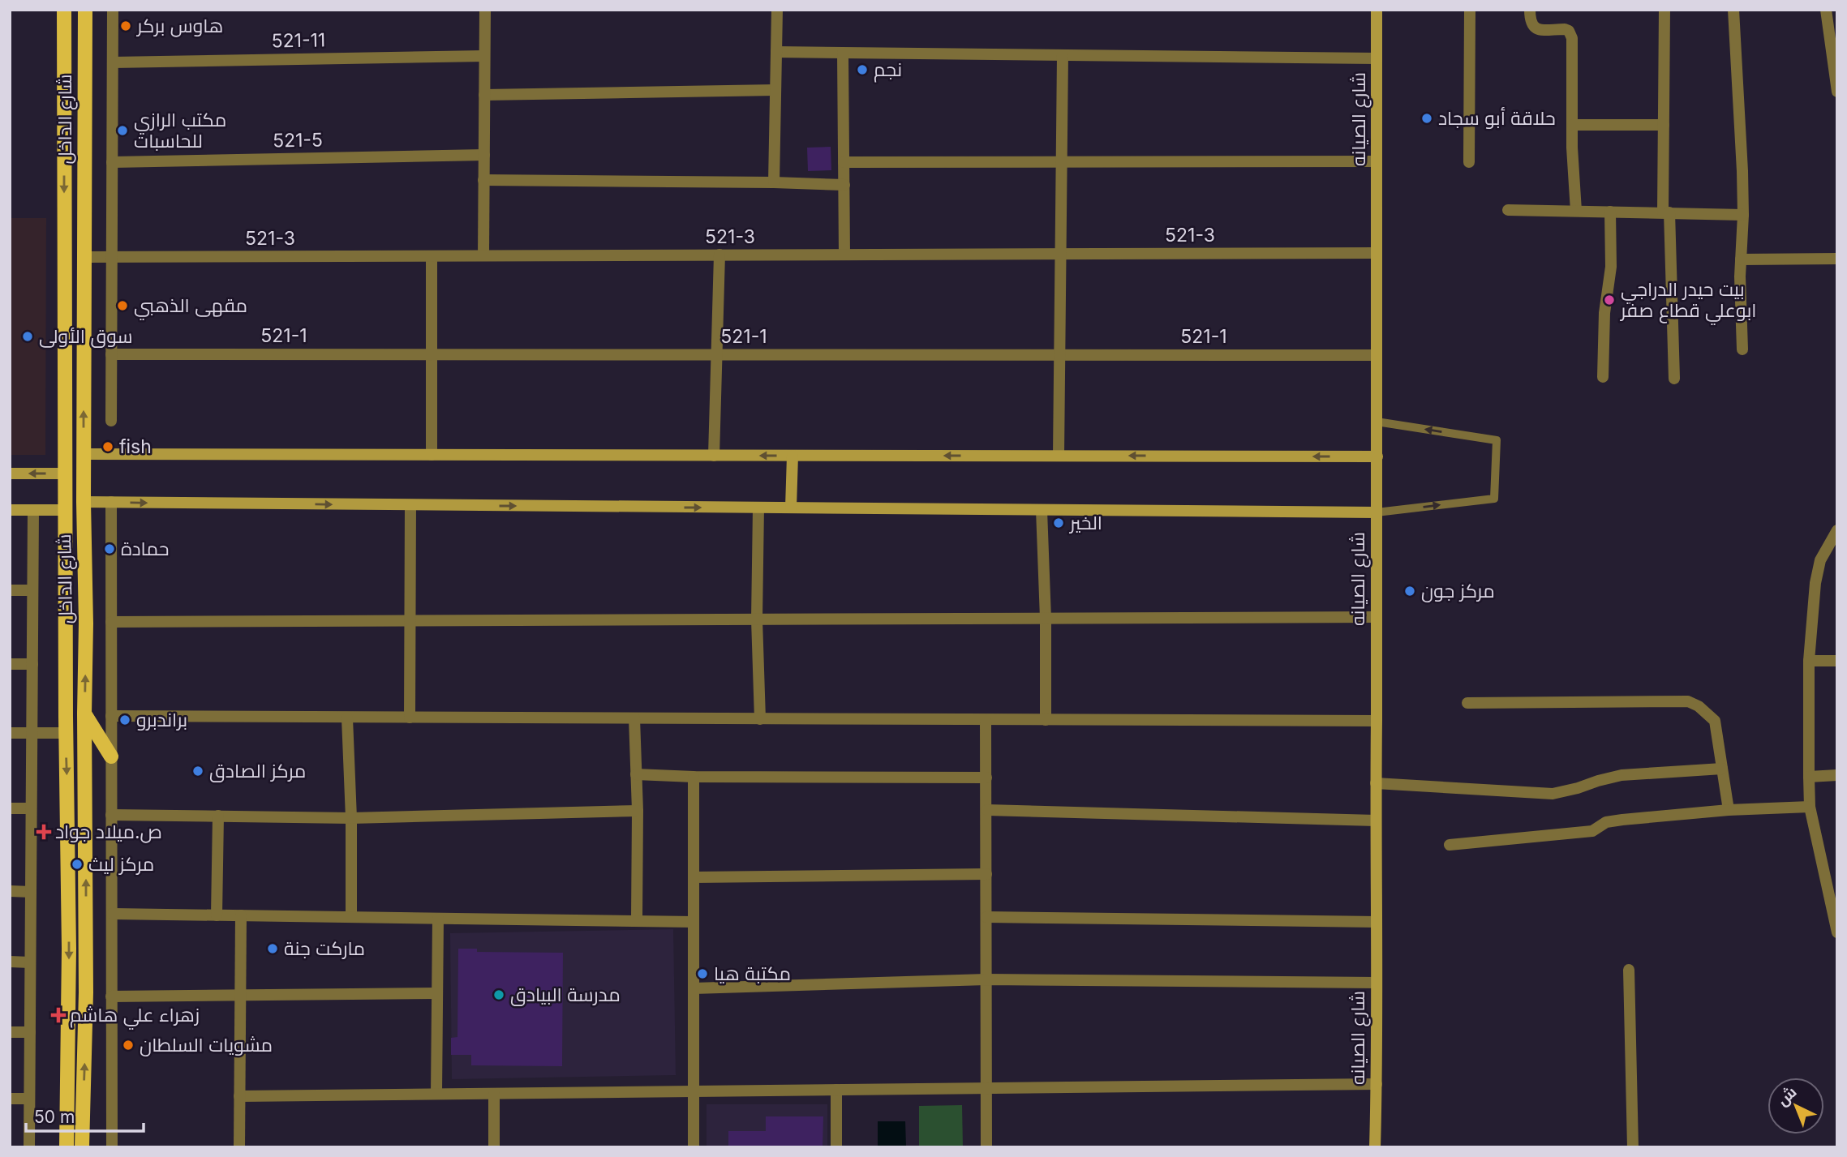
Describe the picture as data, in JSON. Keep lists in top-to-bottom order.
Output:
{
  "streets": {
    "main road": ["شارع الداخل"],
    "street": [
      "521-11",
      "شارع الصيانه",
      "521-5",
      "521-3",
      "521-1"
    ]
  },
  "crossings": [
    ["شارع الداخل", "521-3"],
    ["شارع الصيانه", "521-3"],
    ["شارع الصيانه", "521-1"]
  ],
  "places": {
    "other": [
      "هاوس بركر",
      "نجم",
      "حلاقة أبو سجاد",
      "مكتب الرازي للحاسبات",
      "بيت حيدر الدراجي ابوعلي قطاع صفر",
      "مقهى الذهبي",
      "سوق الأولى",
      "fish",
      "الخير",
      "حمادة",
      "مركز جون",
      "براندبرو",
      "مركز الصادق",
      "مركز ليث",
      "ماركت جنة",
      "مكتبة هيا",
      "مدرسة البيادق",
      "مشويات السلطان"
    ],
    "health": ["ص.ميلاد جواد", "زهراء علي هاشم"]
  },
  "scale_bar": "50 m",
  "north": "top left"
}
